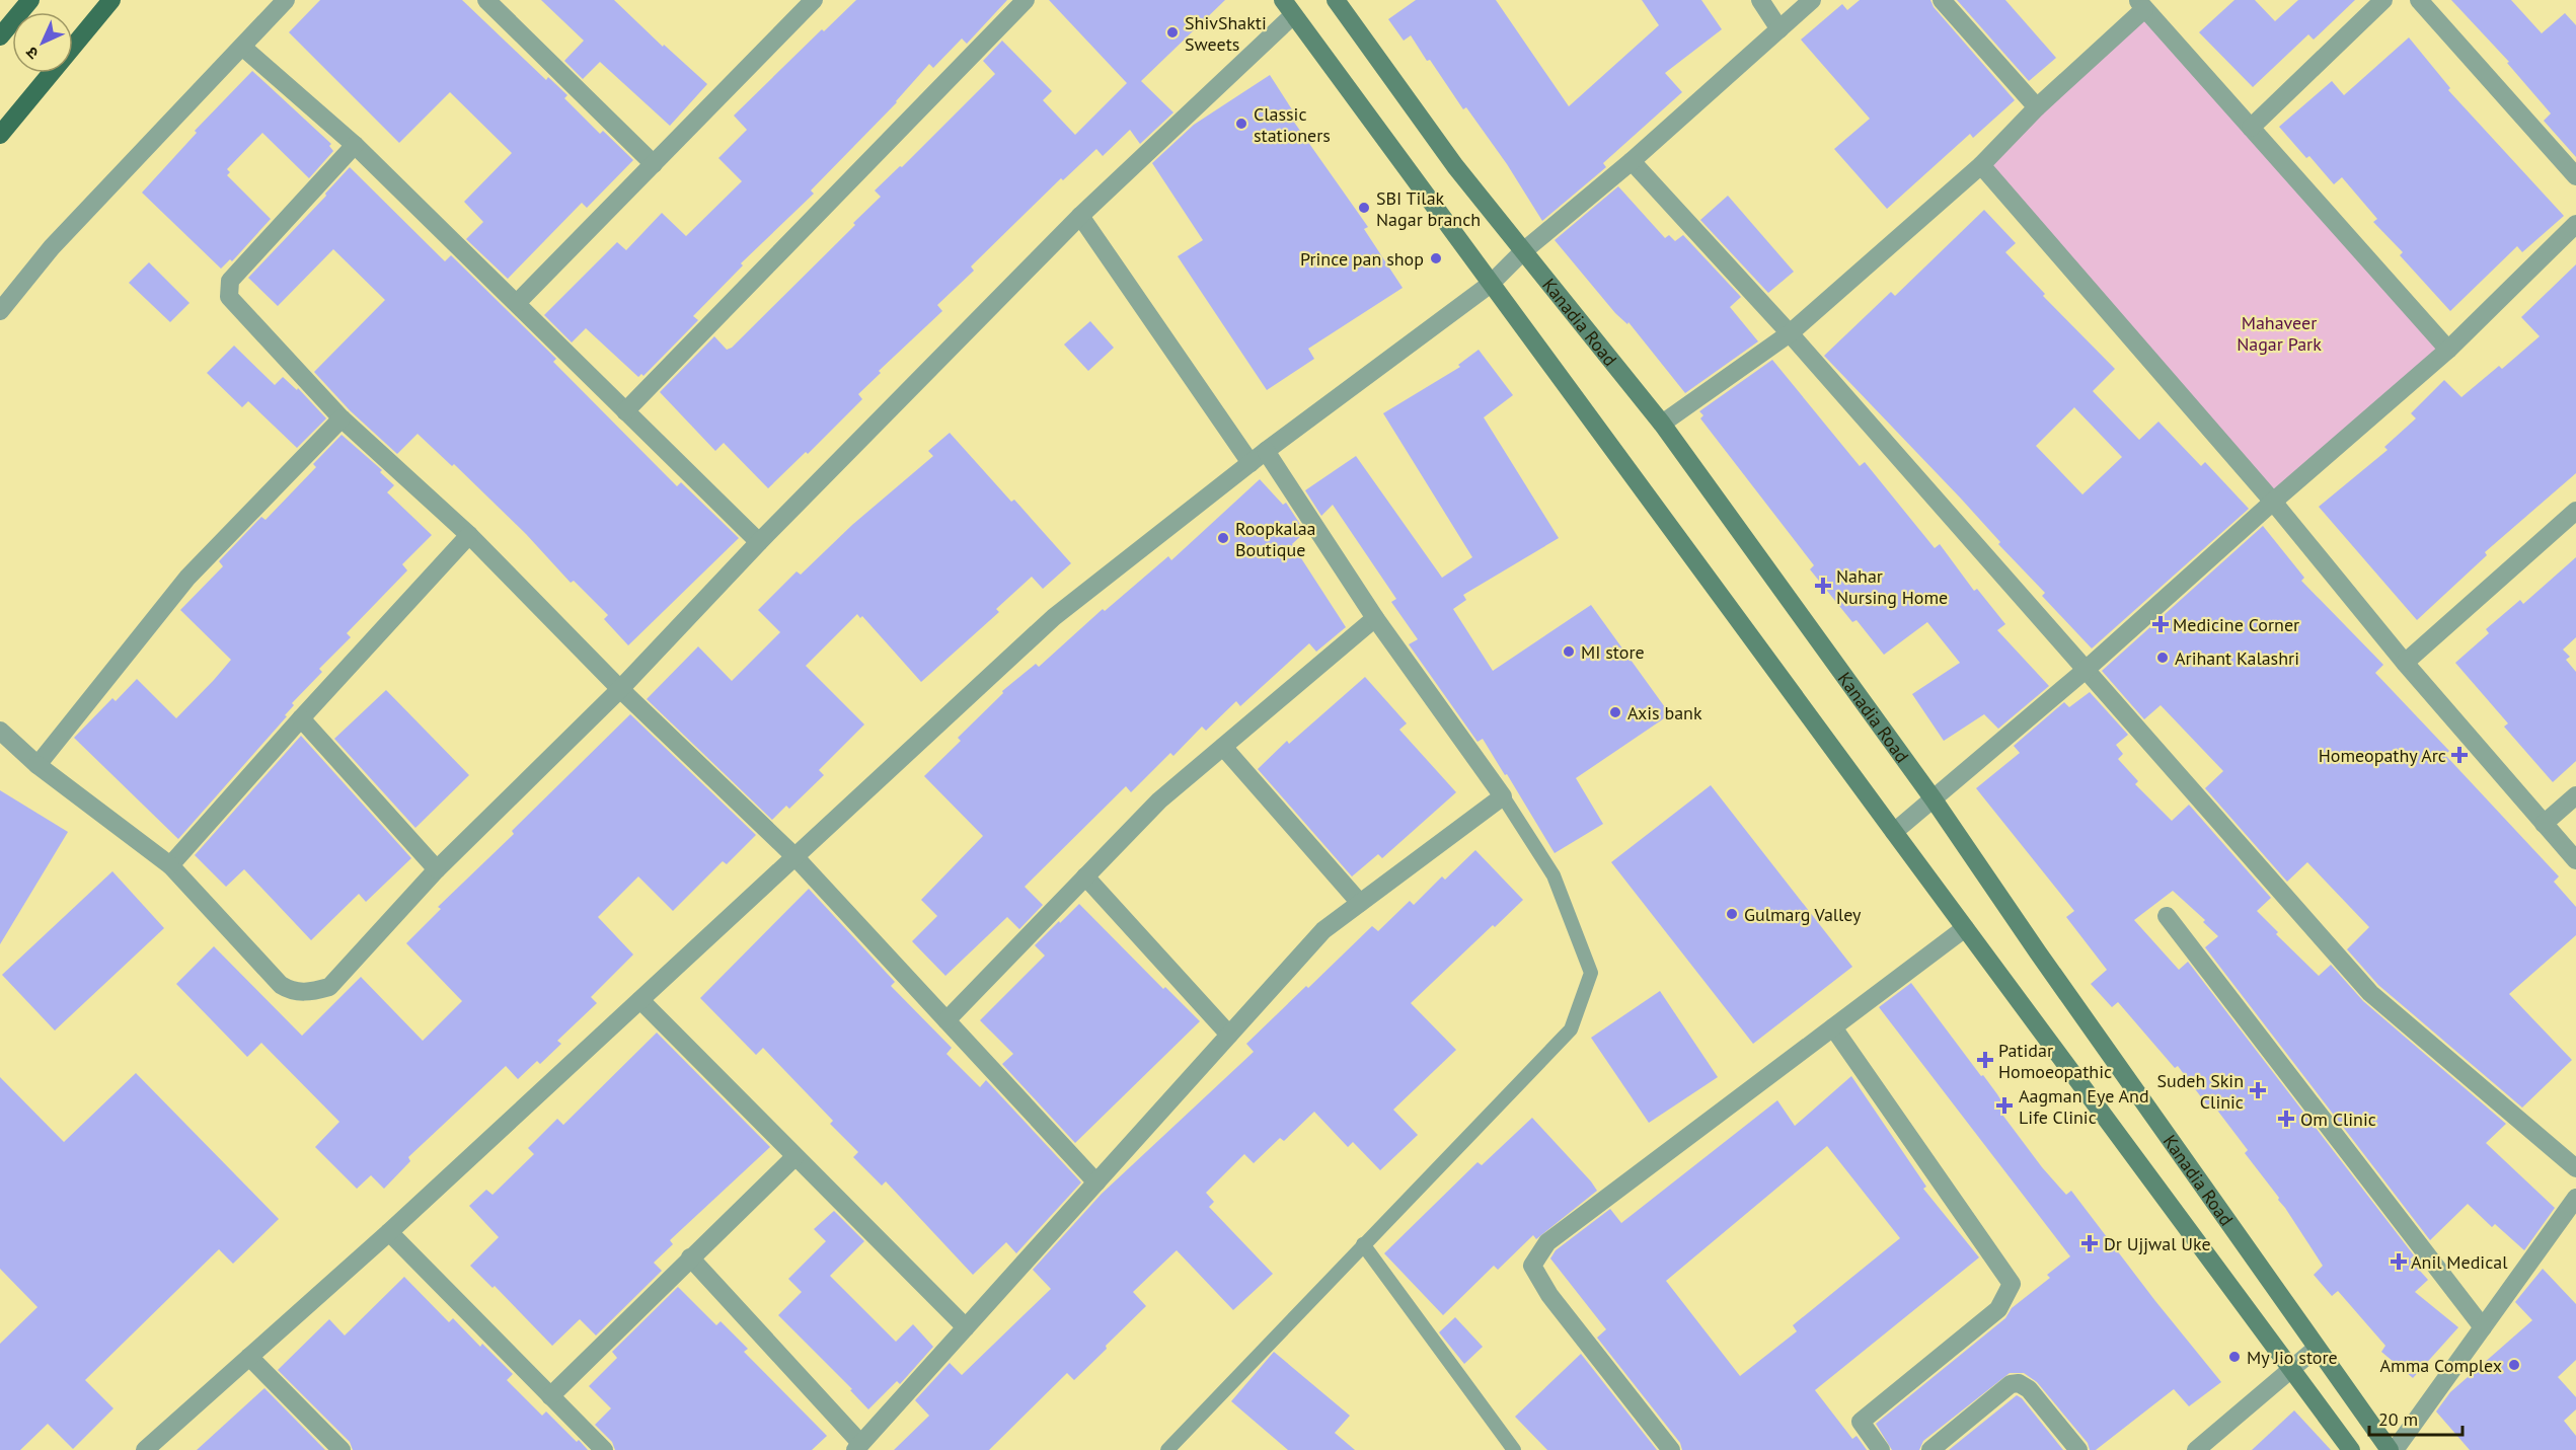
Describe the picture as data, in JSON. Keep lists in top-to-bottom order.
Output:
{
  "streets": {
    "main road": ["Kanadia Road"]
  },
  "parks": ["Mahaveer Nagar Park"],
  "places": {
    "other": [
      "ShivShakti Sweets",
      "Classic stationers",
      "SBI Tilak Nagar branch",
      "Prince pan shop",
      "Roopkalaa Boutique",
      "MI store",
      "Arihant Kalashri",
      "Axis bank",
      "Gulmarg Valley",
      "My Jio store",
      "Amma Complex"
    ],
    "health": [
      "Nahar Nursing Home",
      "Medicine Corner",
      "Homeopathy Arc",
      "Patidar Homoeopathic",
      "Sudeh Skin Clinic",
      "Aagman Eye And Life Clinic",
      "Om Clinic",
      "Dr Ujjwal Uke",
      "Anil Medical"
    ]
  },
  "scale_bar": "20 m",
  "north": "bottom left"
}
